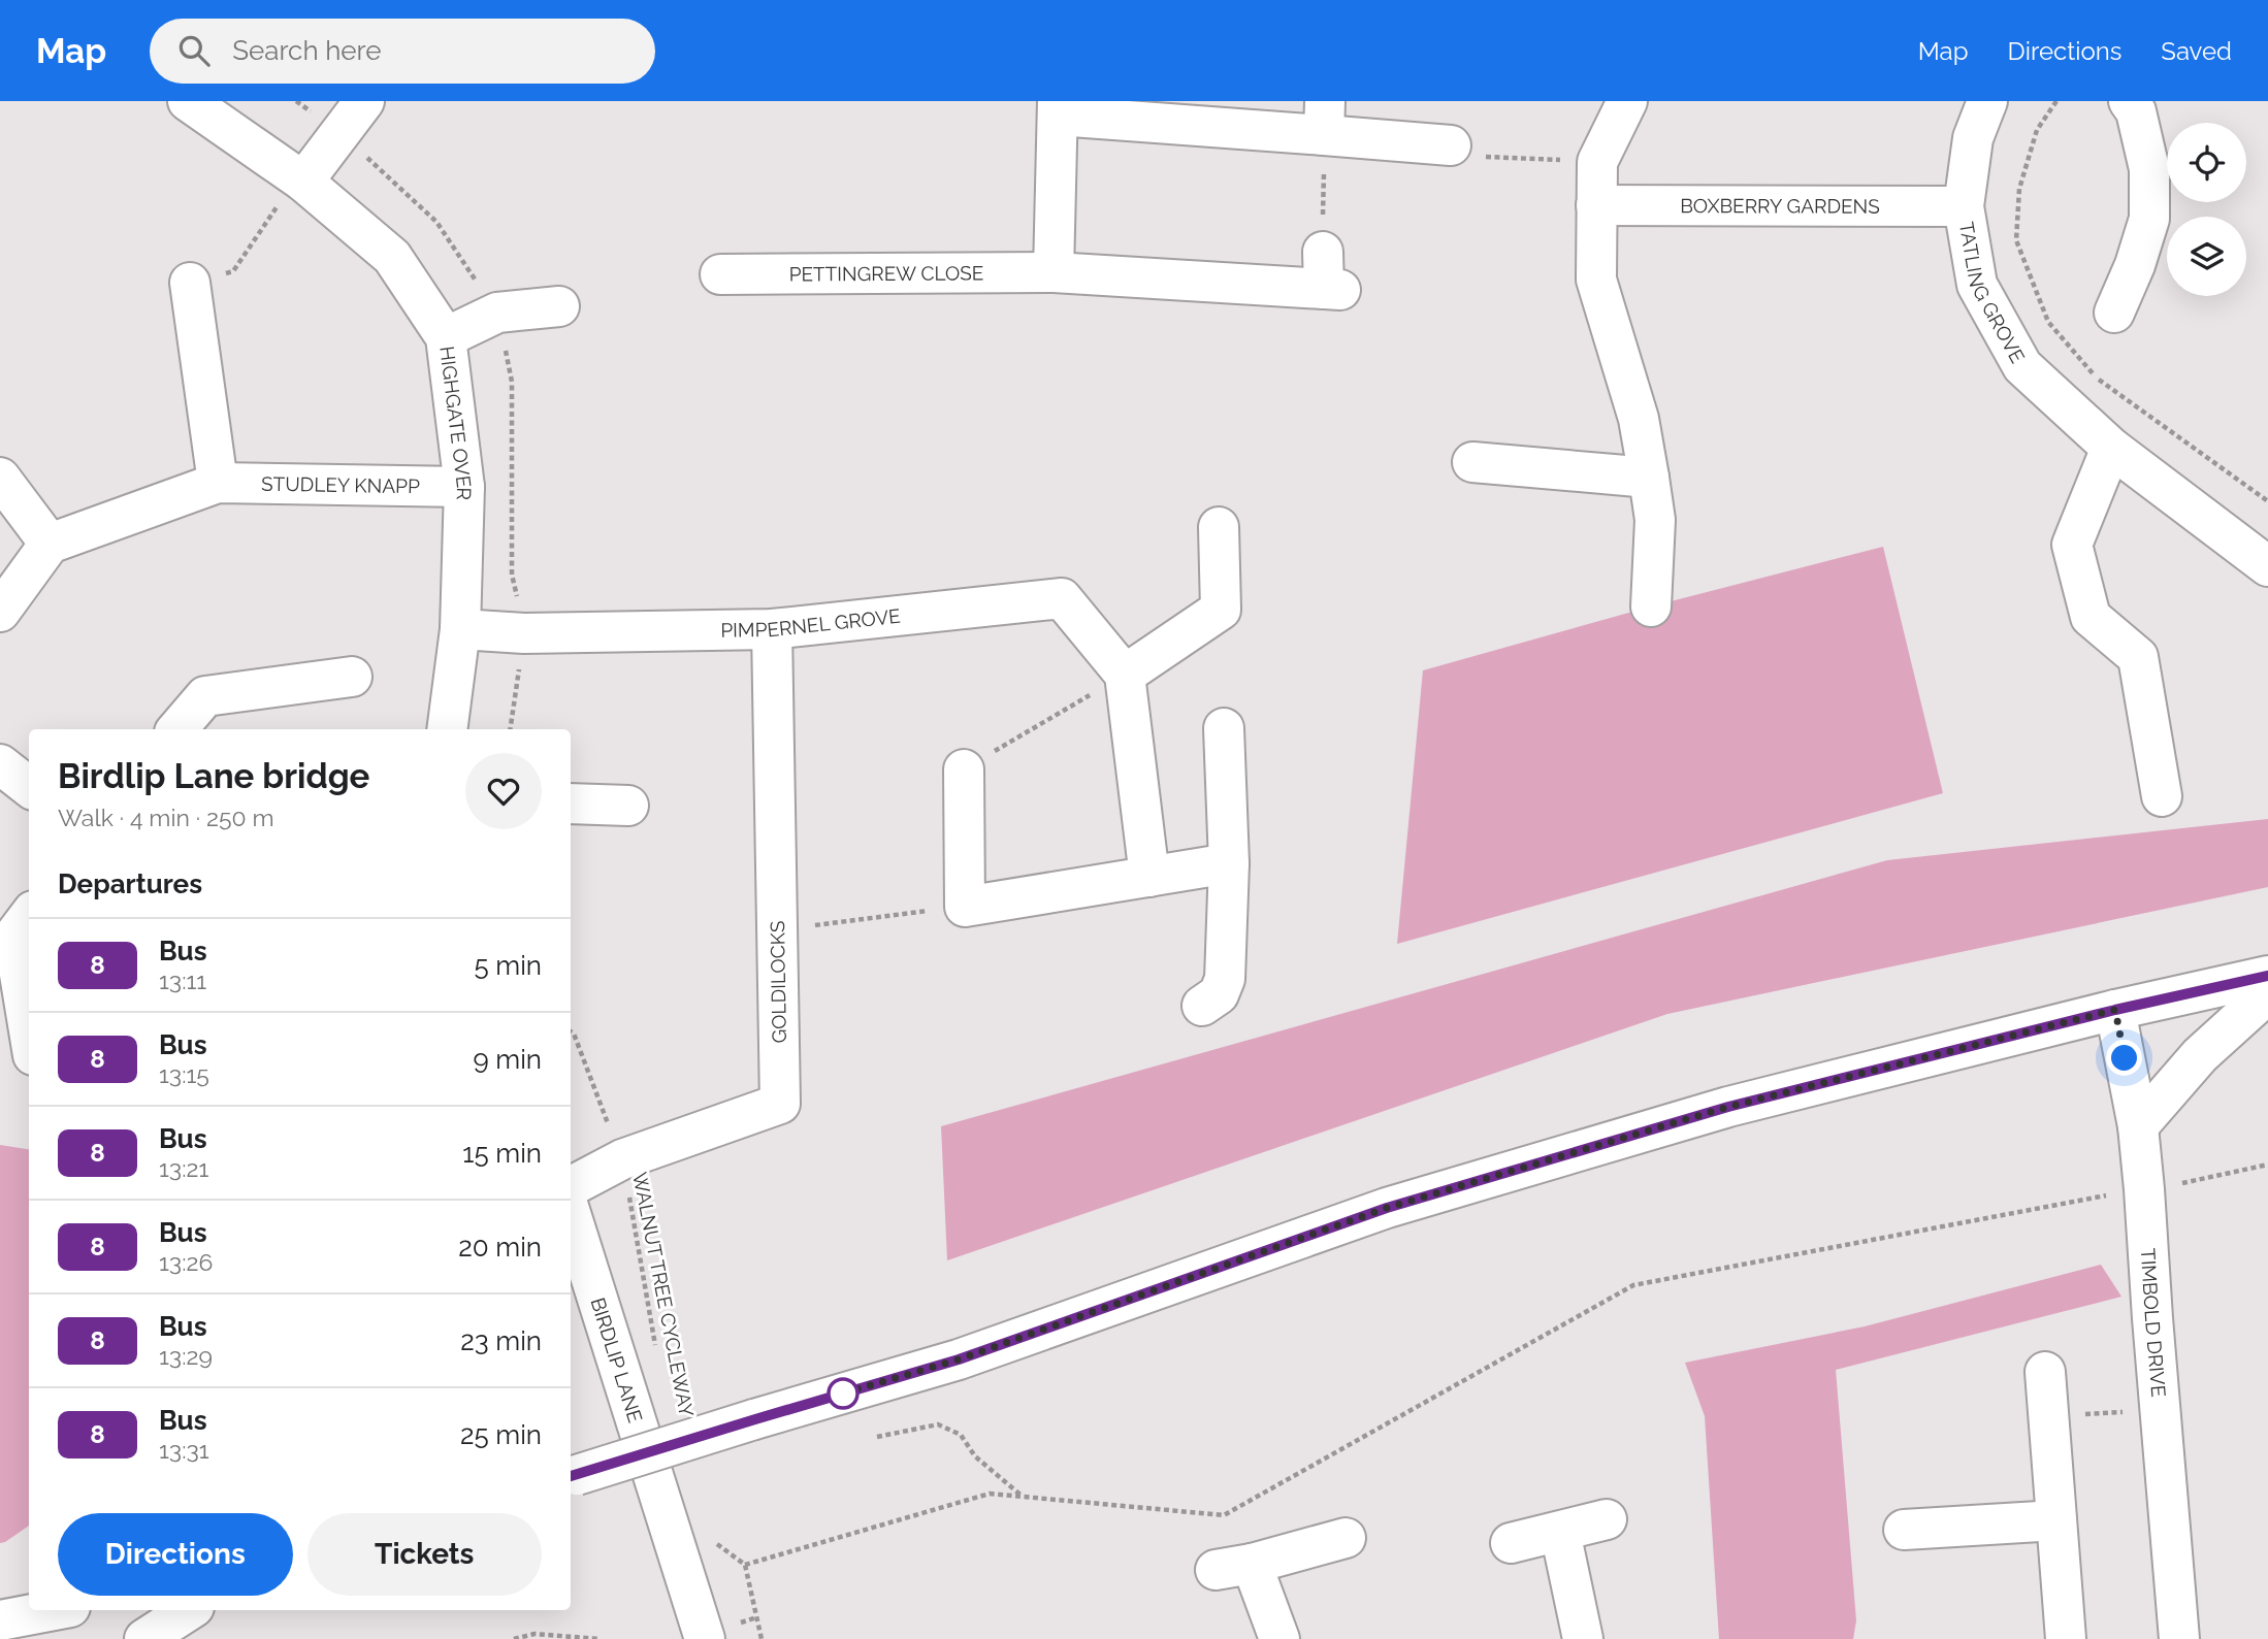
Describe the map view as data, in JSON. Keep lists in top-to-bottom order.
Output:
{
  "streets": {
    "street": [
      "BOXBERRY GARDENS",
      "PETTINGREW CLOSE",
      "TATLING GROVE",
      "HIGHGATE OVER",
      "STUDLEY KNAPP",
      "PIMPERNEL GROVE",
      "GOLDILOCKS",
      "TIMBOLD DRIVE",
      "BIRDLIP LANE"
    ],
    "path": ["WALNUT TREE CYCLEWAY"]
  },
  "crossings": [
    ["BOXBERRY GARDENS", "TATLING GROVE"],
    ["HIGHGATE OVER", "STUDLEY KNAPP"],
    ["HIGHGATE OVER", "PIMPERNEL GROVE"],
    ["PIMPERNEL GROVE", "GOLDILOCKS"],
    ["GOLDILOCKS", "WALNUT TREE CYCLEWAY"]
  ],
  "lines": ["bus line 8"],
  "page": {
    "header": "Map",
    "search": "Search here",
    "nav": ["Map", "Directions", "Saved"],
    "heading": [
      ["Birdlip Lane bridge", "Walk · 4 min · 250 m"],
      "Departures"
    ],
    "list": [
      {
        "mark": "8",
        "name": "Bus",
        "note": "13:11",
        "value": "5 min"
      },
      {
        "mark": "8",
        "name": "Bus",
        "note": "13:15",
        "value": "9 min"
      },
      {
        "mark": "8",
        "name": "Bus",
        "note": "13:21",
        "value": "15 min"
      },
      {
        "mark": "8",
        "name": "Bus",
        "note": "13:26",
        "value": "20 min"
      },
      {
        "mark": "8",
        "name": "Bus",
        "note": "13:29",
        "value": "23 min"
      },
      {
        "mark": "8",
        "name": "Bus",
        "note": "13:31",
        "value": "25 min"
      }
    ],
    "buttons": ["Directions", "Tickets"]
  }
}
